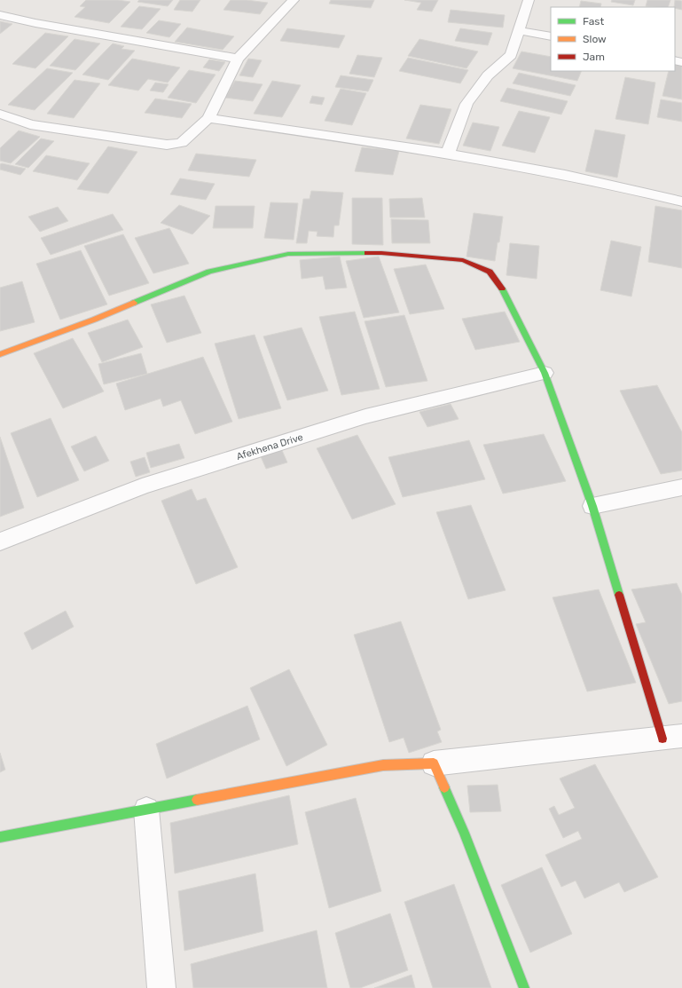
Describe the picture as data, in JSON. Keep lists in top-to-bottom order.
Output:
{
  "streets": {
    "street": ["Afekhena Drive"]
  },
  "legend": ["Fast", "Slow", "Jam"]
}
